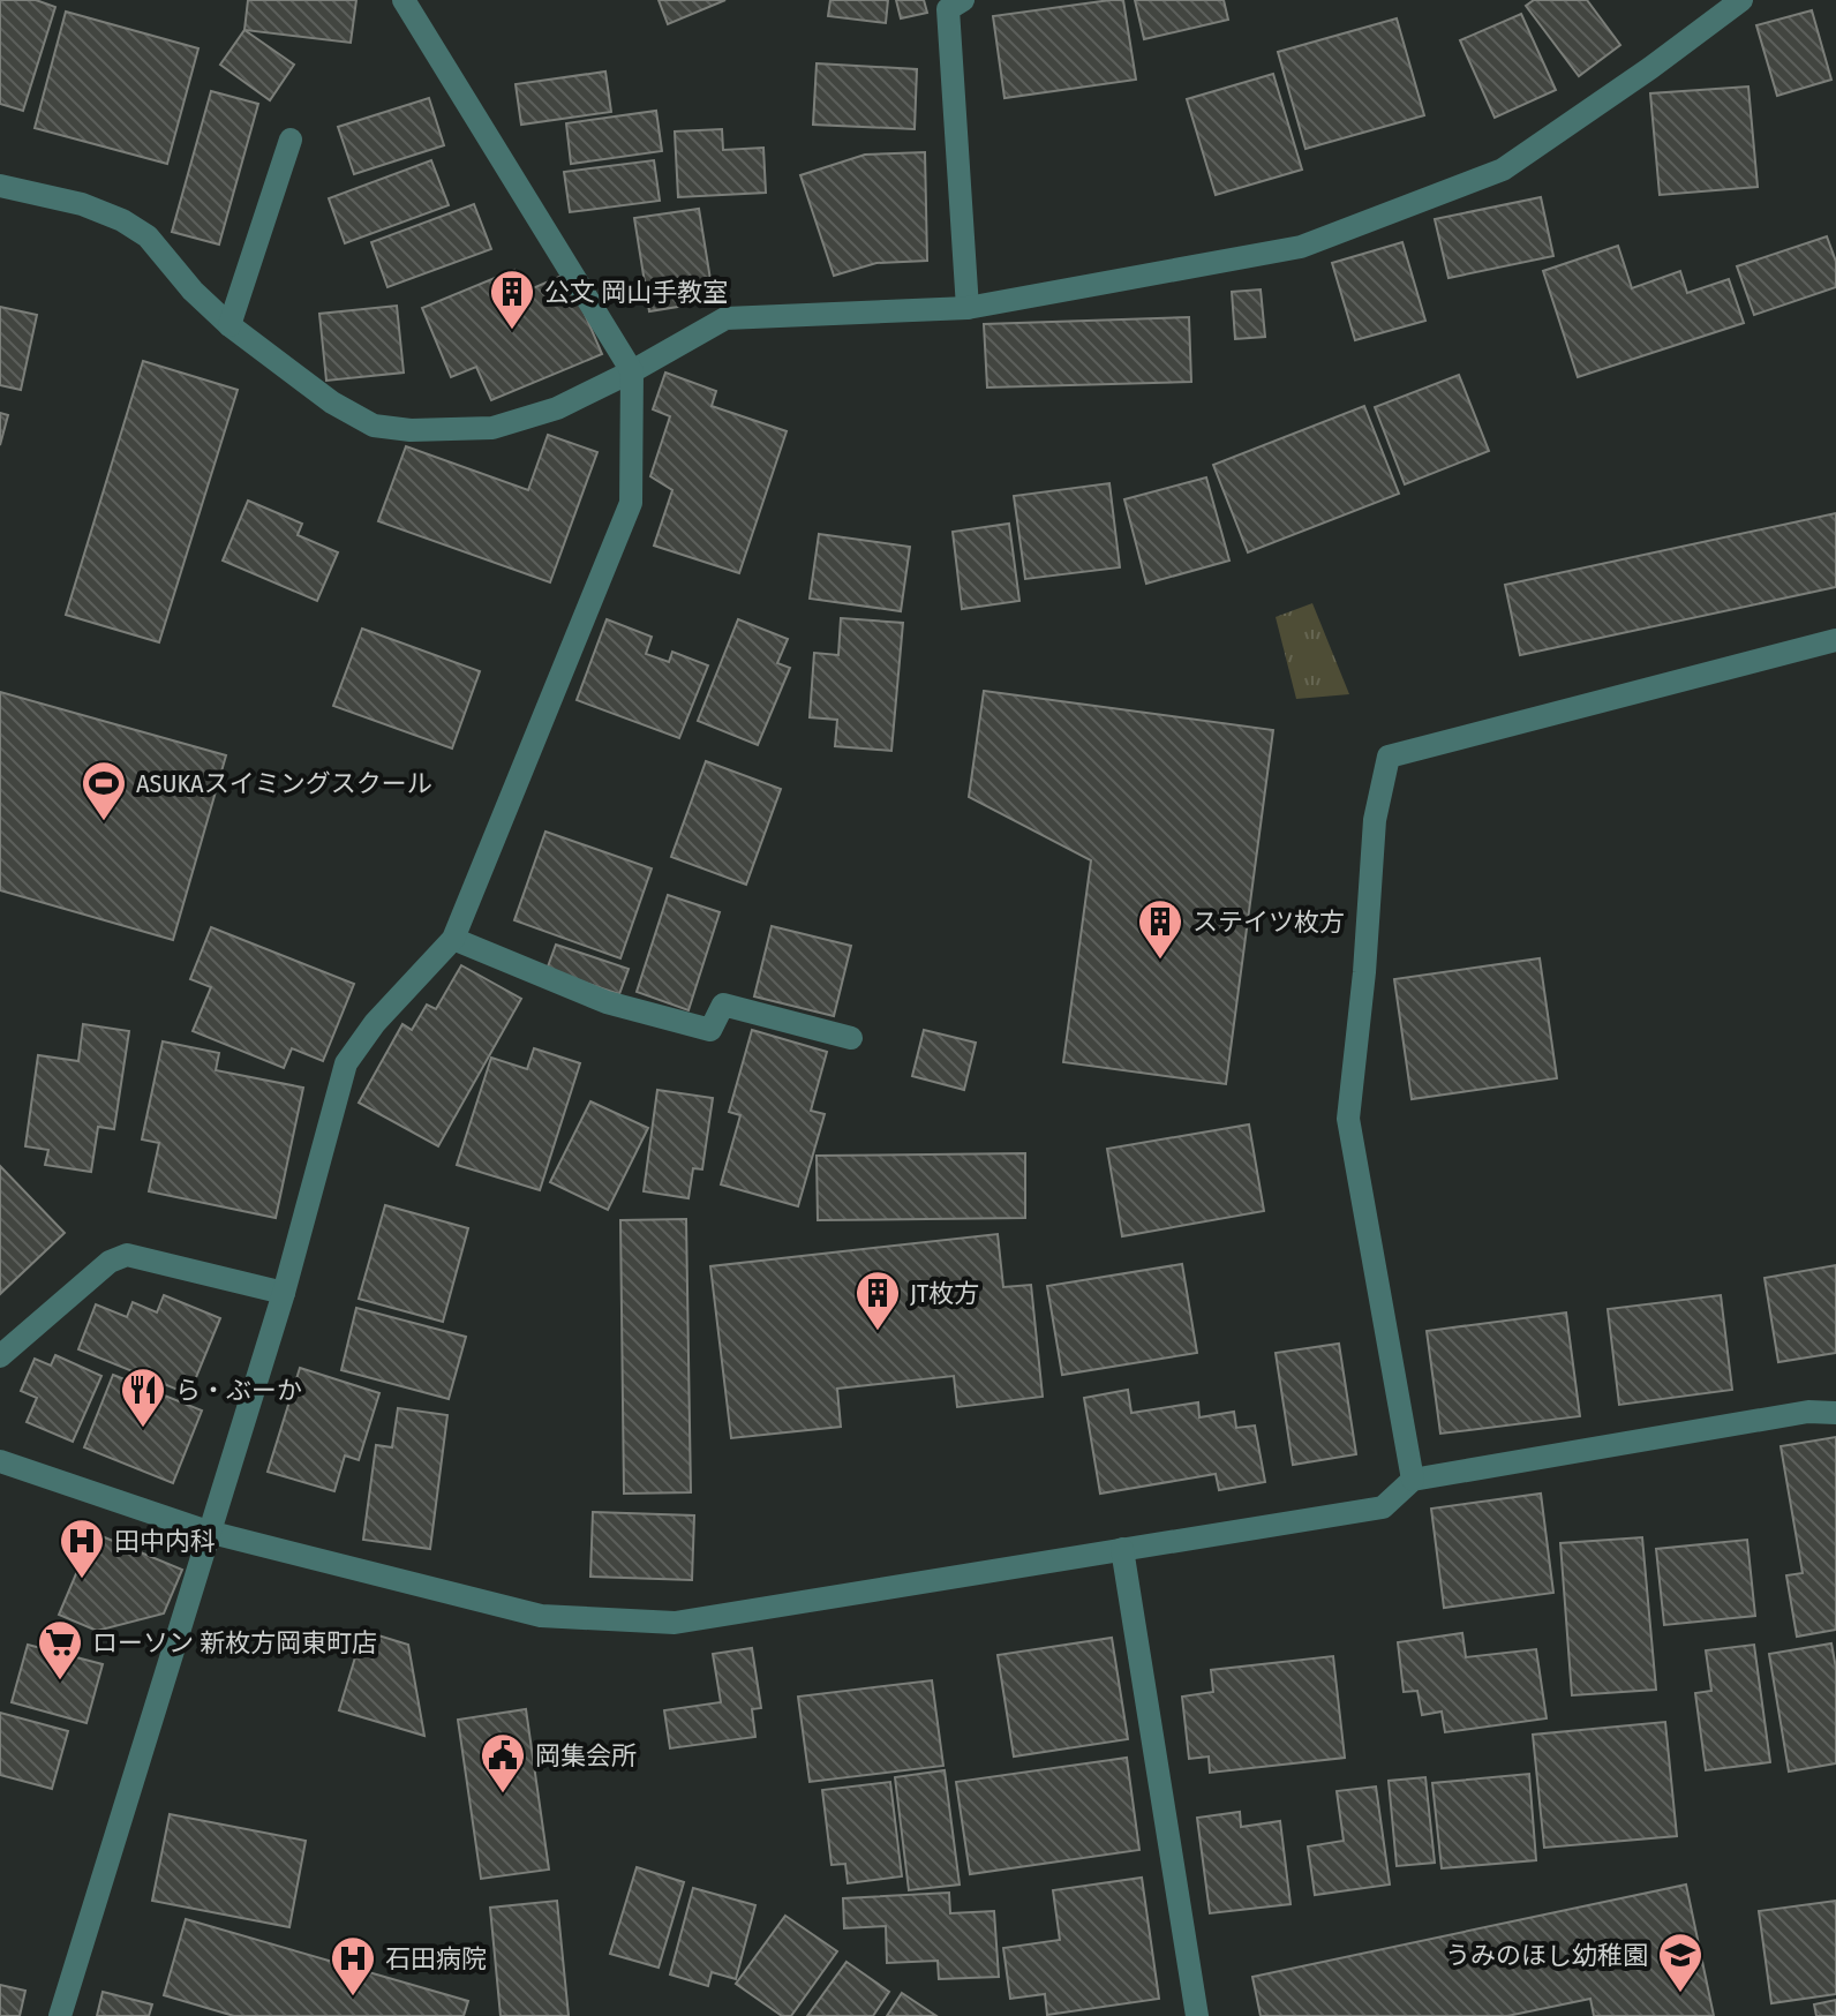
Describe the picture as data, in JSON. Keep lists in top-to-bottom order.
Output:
{
  "places": {
    "building": ["公文 岡山手教室", "ステイツ枚方", "JT枚方"],
    "sports": ["ASUKAスイミングスクール"],
    "restaurant": ["ら・ぶーか"],
    "hospital": ["田中内科", "石田病院"],
    "supermarket": ["ローソン 新枚方岡東町店"],
    "public building": ["岡集会所"],
    "school or university": ["うみのほし幼稚園"]
  }
}
